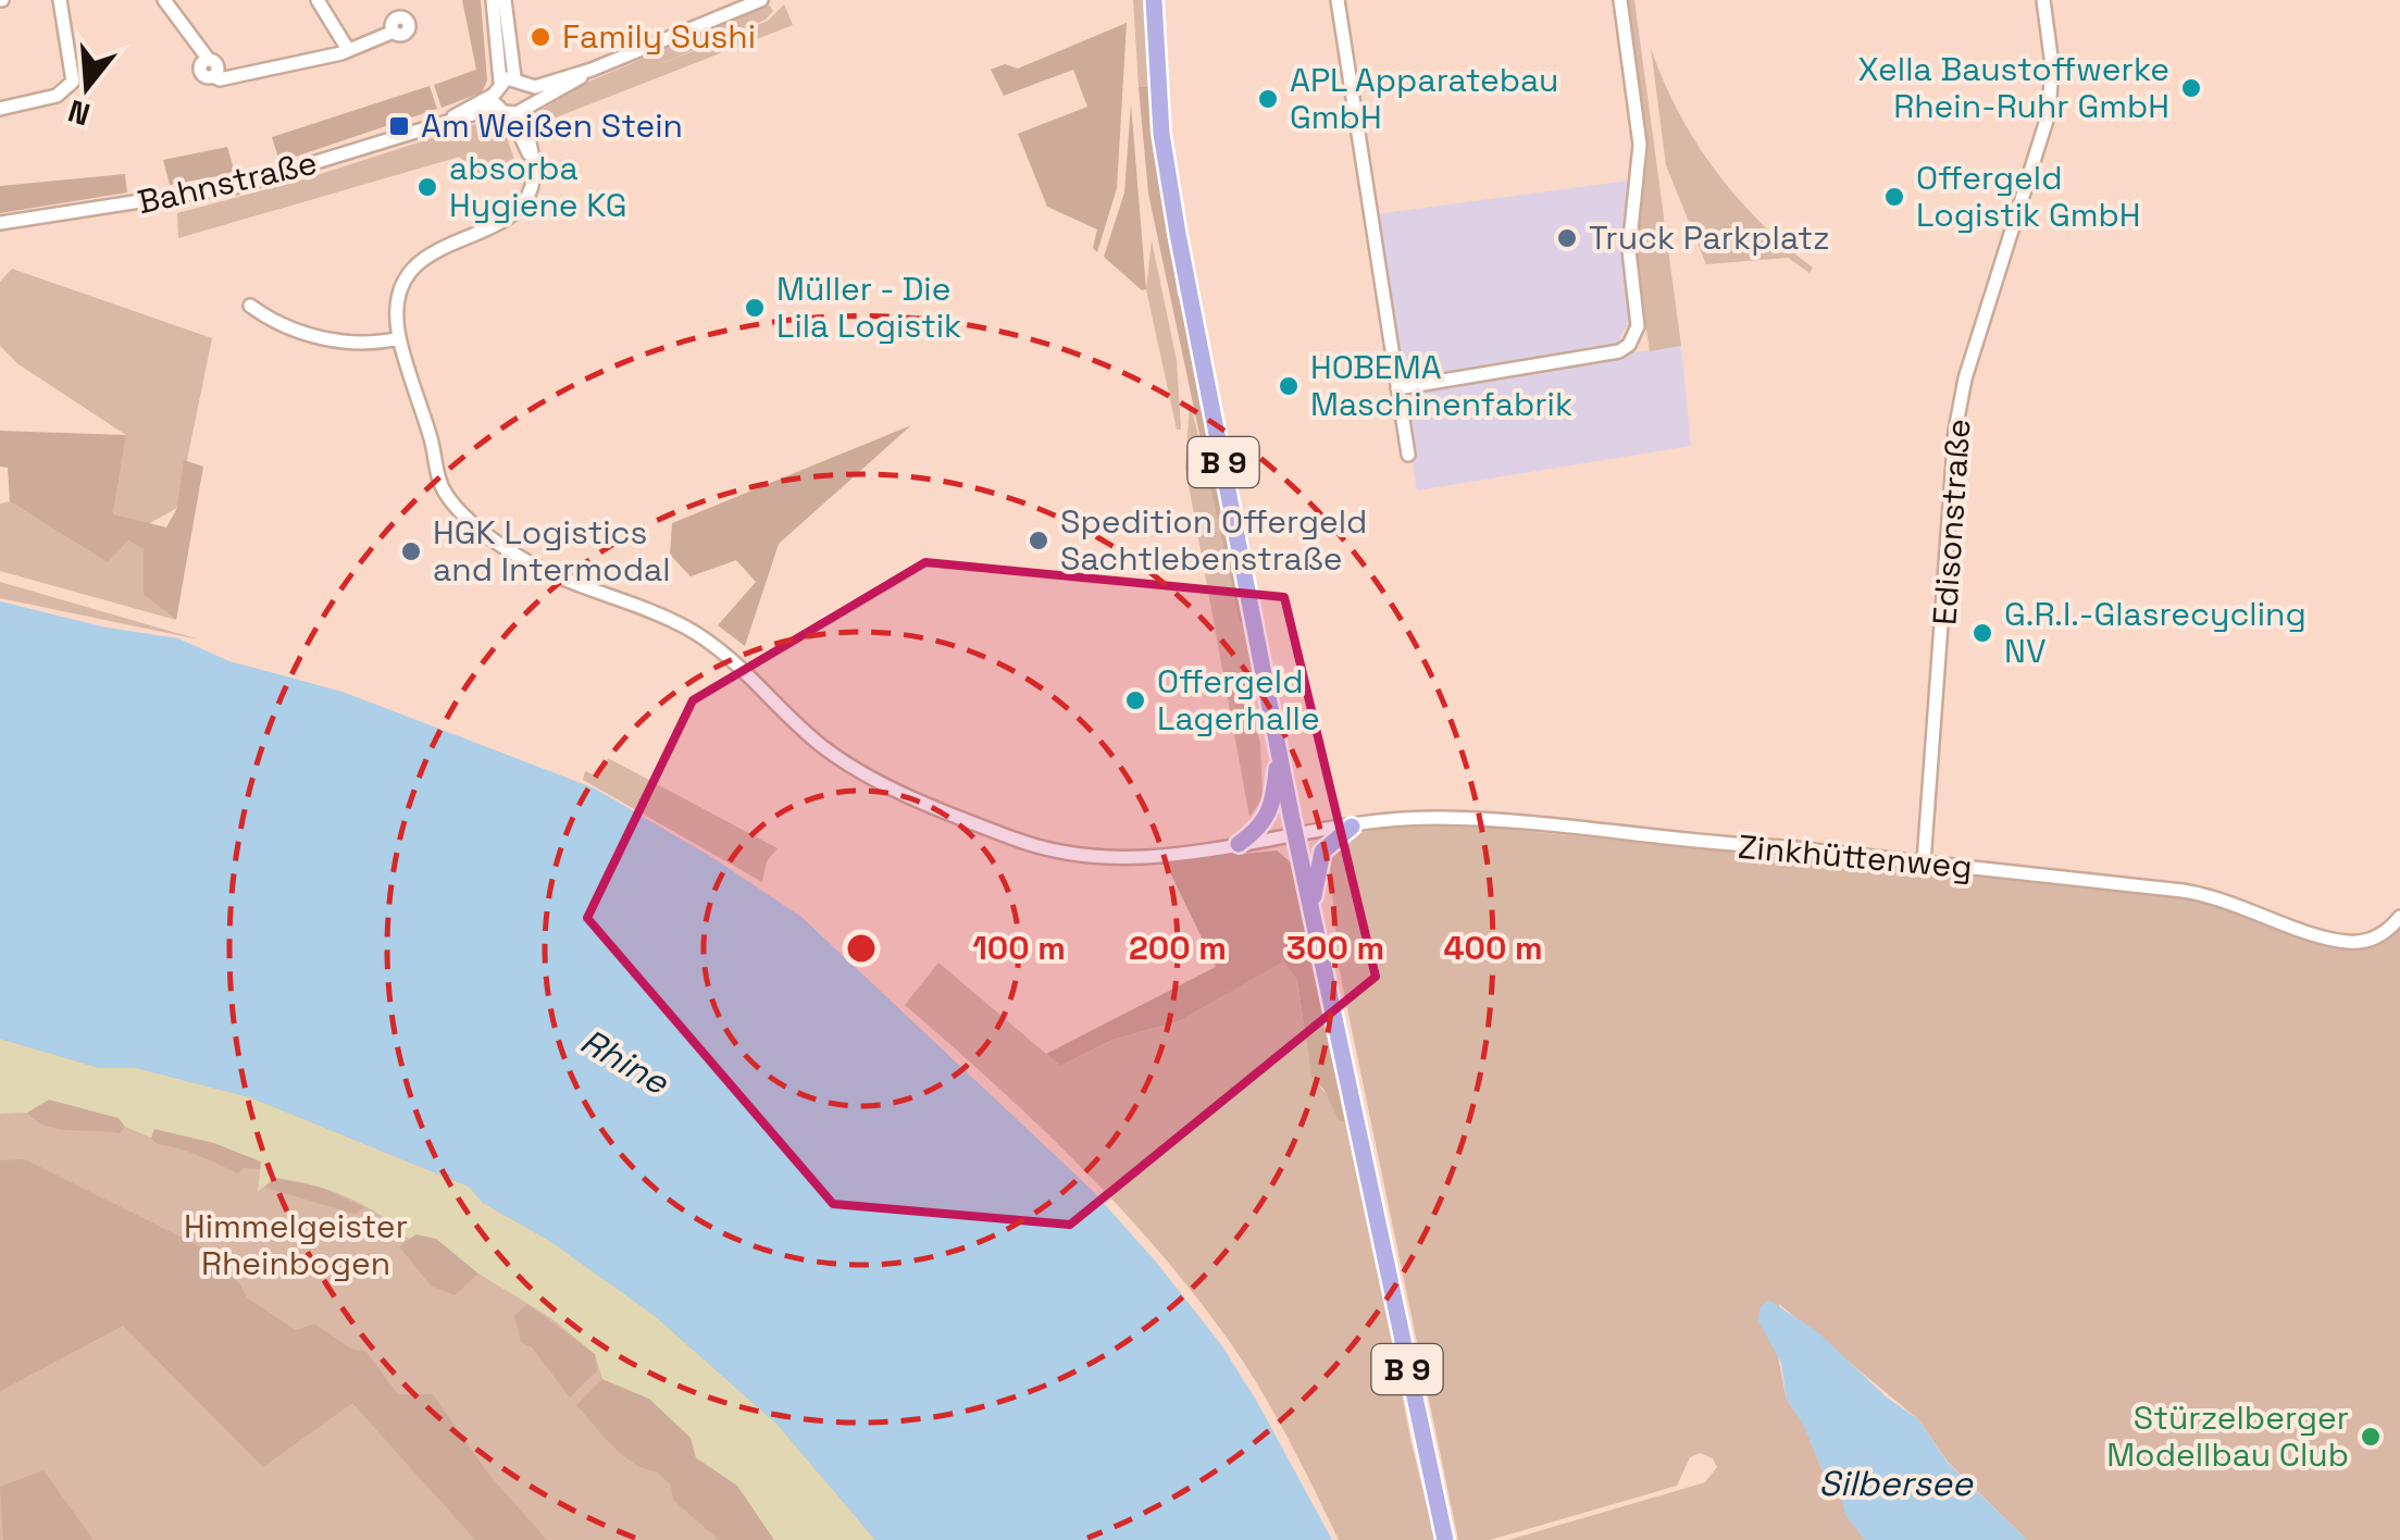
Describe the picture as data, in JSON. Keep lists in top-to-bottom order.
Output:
{
  "streets": {
    "main road": ["B 9"],
    "street": ["Bahnstraße", "Edisonstraße", "Zinkhüttenweg"]
  },
  "crossings": [
    ["B 9", "Zinkhüttenweg"],
    ["Edisonstraße", "Zinkhüttenweg"]
  ],
  "water": ["Rhine", "Silbersee"],
  "parks": ["Himmelgeister Rheinbogen"],
  "places": {
    "other": [
      "Family Sushi",
      "Xella Baustoffwerke Rhein-Ruhr GmbH",
      "APL Apparatebau GmbH",
      "absorba Hygiene KG",
      "Offergeld Logistik GmbH",
      "Truck Parkplatz",
      "Müller - Die Lila Logistik",
      "HOBEMA Maschinenfabrik",
      "Spedition Offergeld Sachtlebenstraße",
      "HGK Logistics and Intermodal",
      "G.R.I.-Glasrecycling NV",
      "Offergeld Lagerhalle",
      "Stürzelberger Modellbau Club"
    ],
    "transit": ["Am Weißen Stein"]
  },
  "north": "bottom",
  "rings": [
    "100 m",
    "200 m",
    "300 m",
    "400 m"
  ]
}
